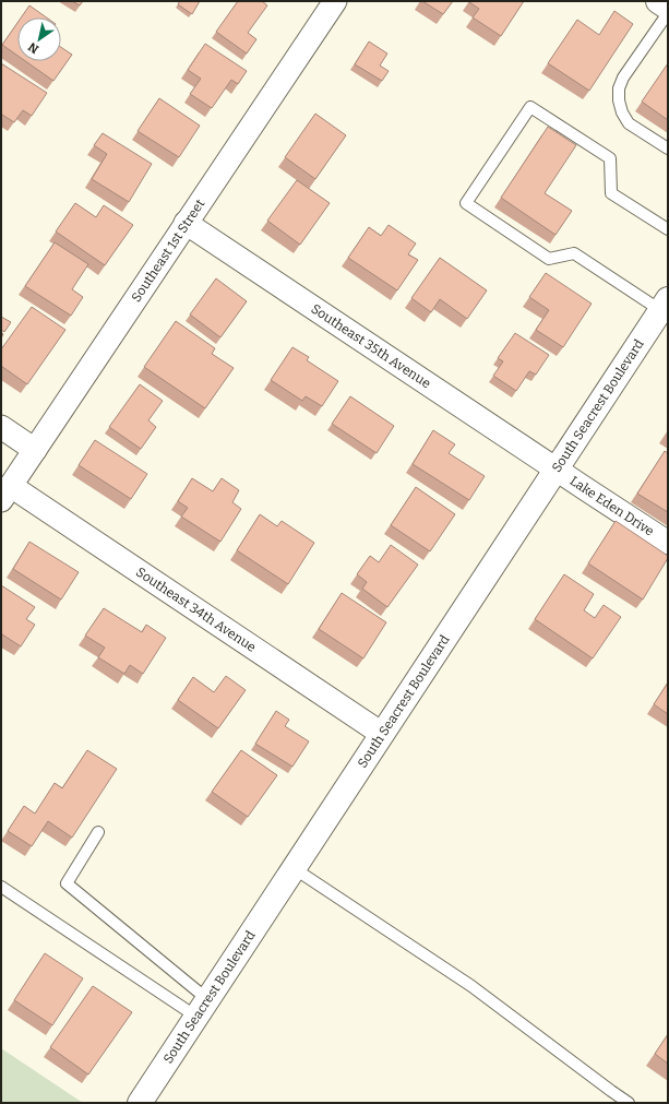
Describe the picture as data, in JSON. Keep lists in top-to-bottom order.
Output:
{
  "streets": {
    "street": [
      "Southeast 1st Street",
      "Southeast 35th Avenue",
      "South Seacrest Boulevard",
      "Lake Eden Drive",
      "Southeast 34th Avenue"
    ]
  },
  "crossings": [
    ["Southeast 1st Street", "Southeast 35th Avenue"],
    ["Southeast 1st Street", "Southeast 34th Avenue"],
    ["Southeast 35th Avenue", "South Seacrest Boulevard"],
    ["Southeast 35th Avenue", "Lake Eden Drive"],
    ["South Seacrest Boulevard", "Lake Eden Drive"],
    ["South Seacrest Boulevard", "Southeast 34th Avenue"]
  ],
  "north": "bottom left"
}
